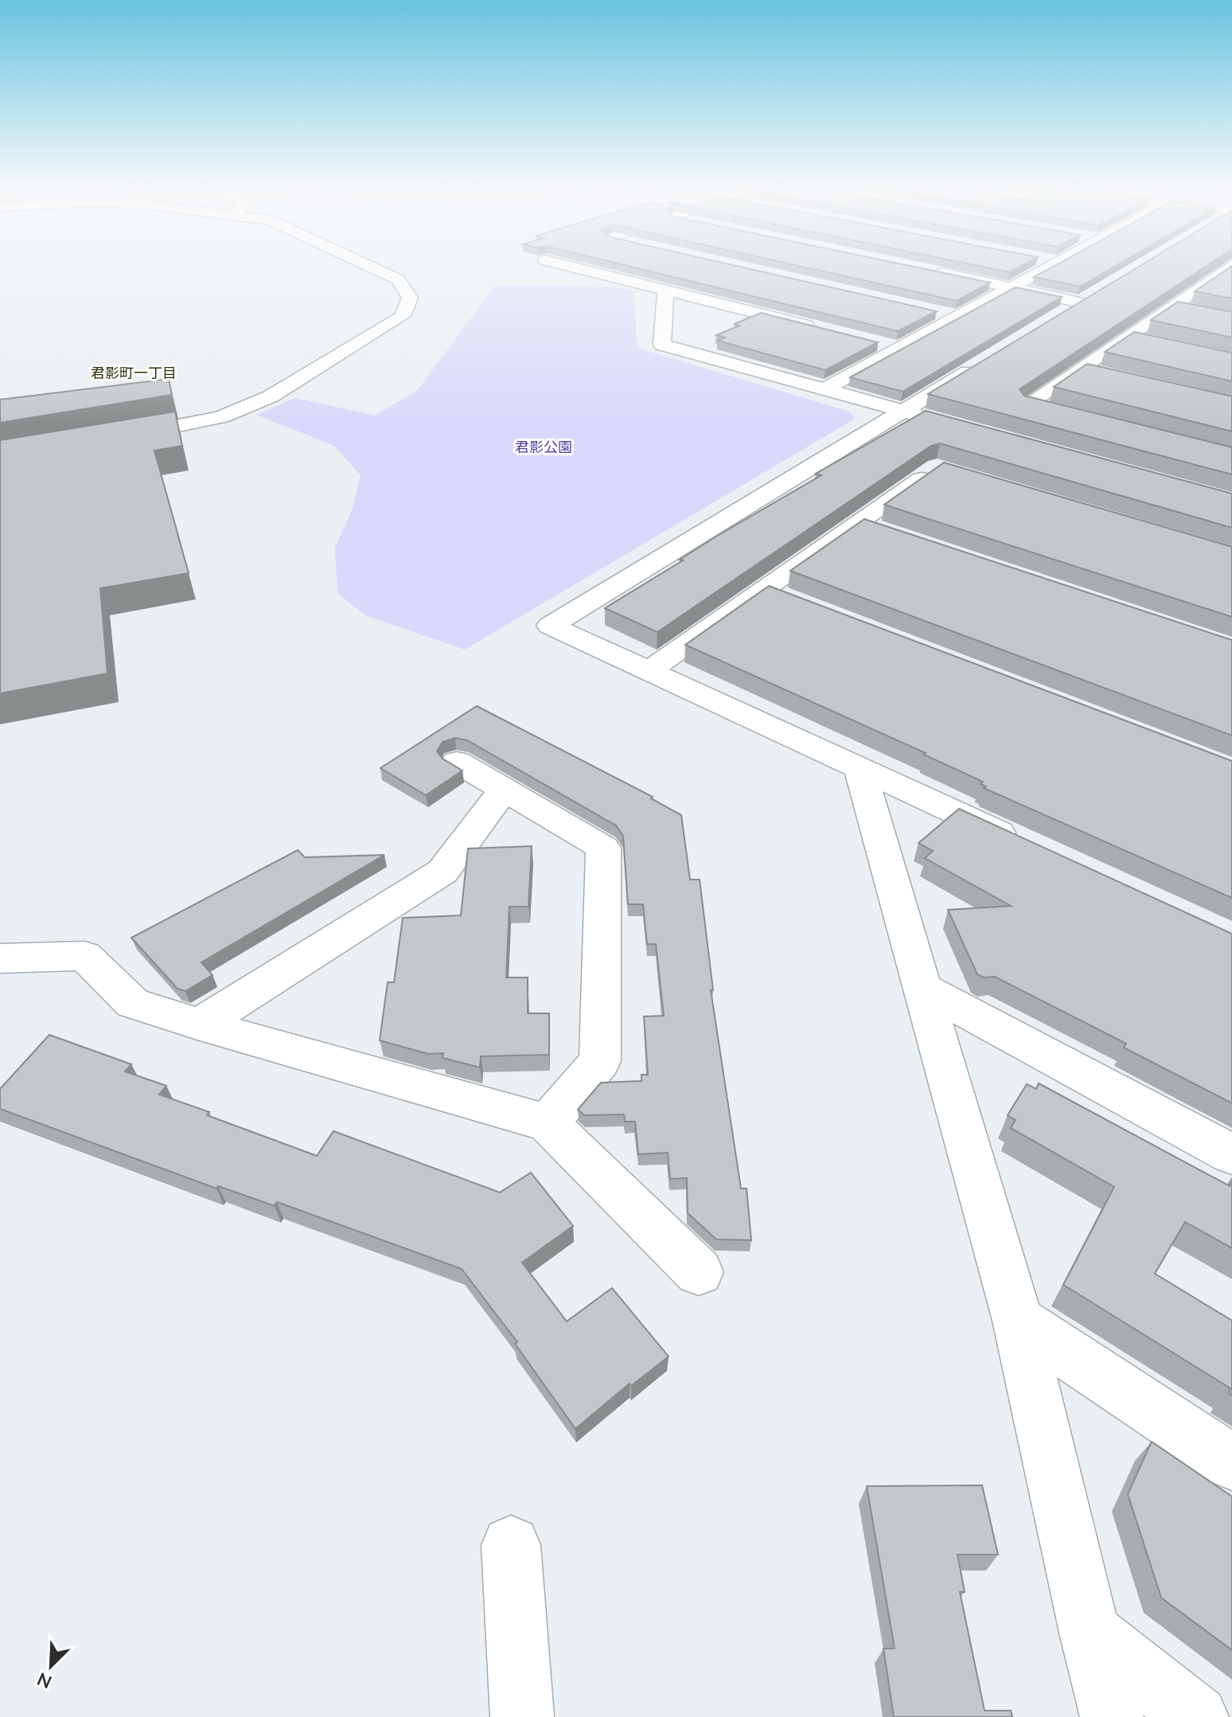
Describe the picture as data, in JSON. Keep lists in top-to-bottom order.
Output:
{
  "districts": ["君影町一丁目"],
  "parks": ["君影公園"],
  "north": "bottom left"
}
